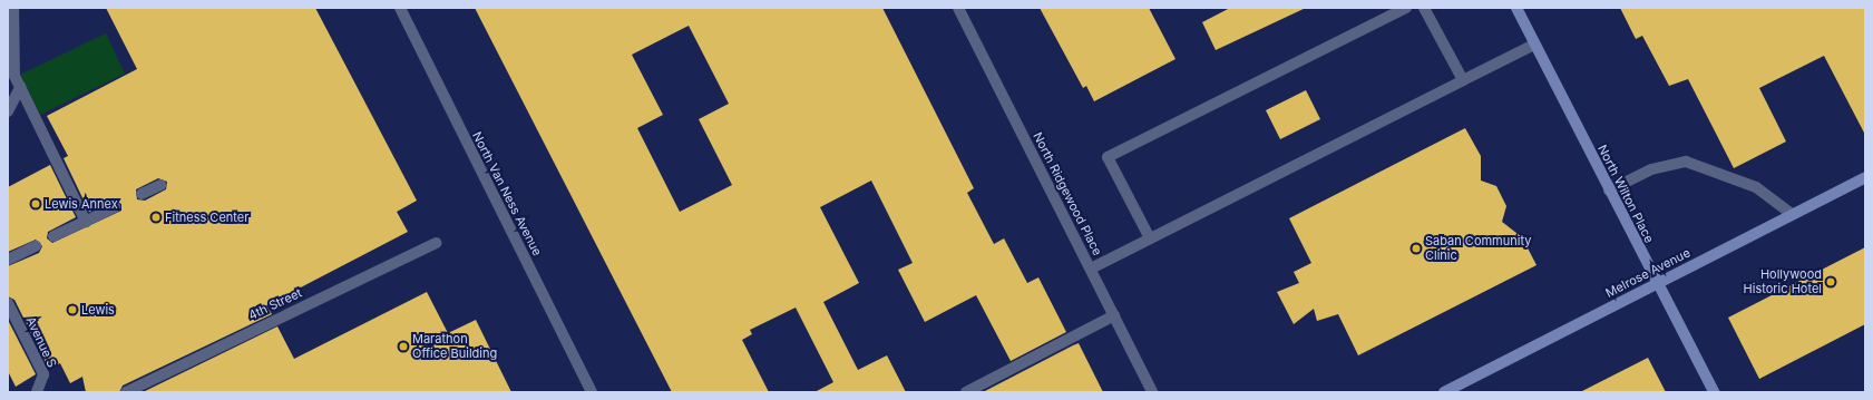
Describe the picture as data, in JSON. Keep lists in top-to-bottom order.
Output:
{
  "streets": {
    "main road": ["North Wilton Place", "Melrose Avenue"],
    "street": [
      "North Van Ness Avenue",
      "North Ridgewood Place",
      "4th Street",
      "Avenue S"
    ]
  },
  "crossings": [
    ["North Wilton Place", "Melrose Avenue"]
  ],
  "places": [
    "Lewis Annex",
    "Fitness Center",
    "Saban Community Clinic",
    "Hollywood Historic Hotel",
    "Lewis",
    "Marathon Office Building"
  ]
}
